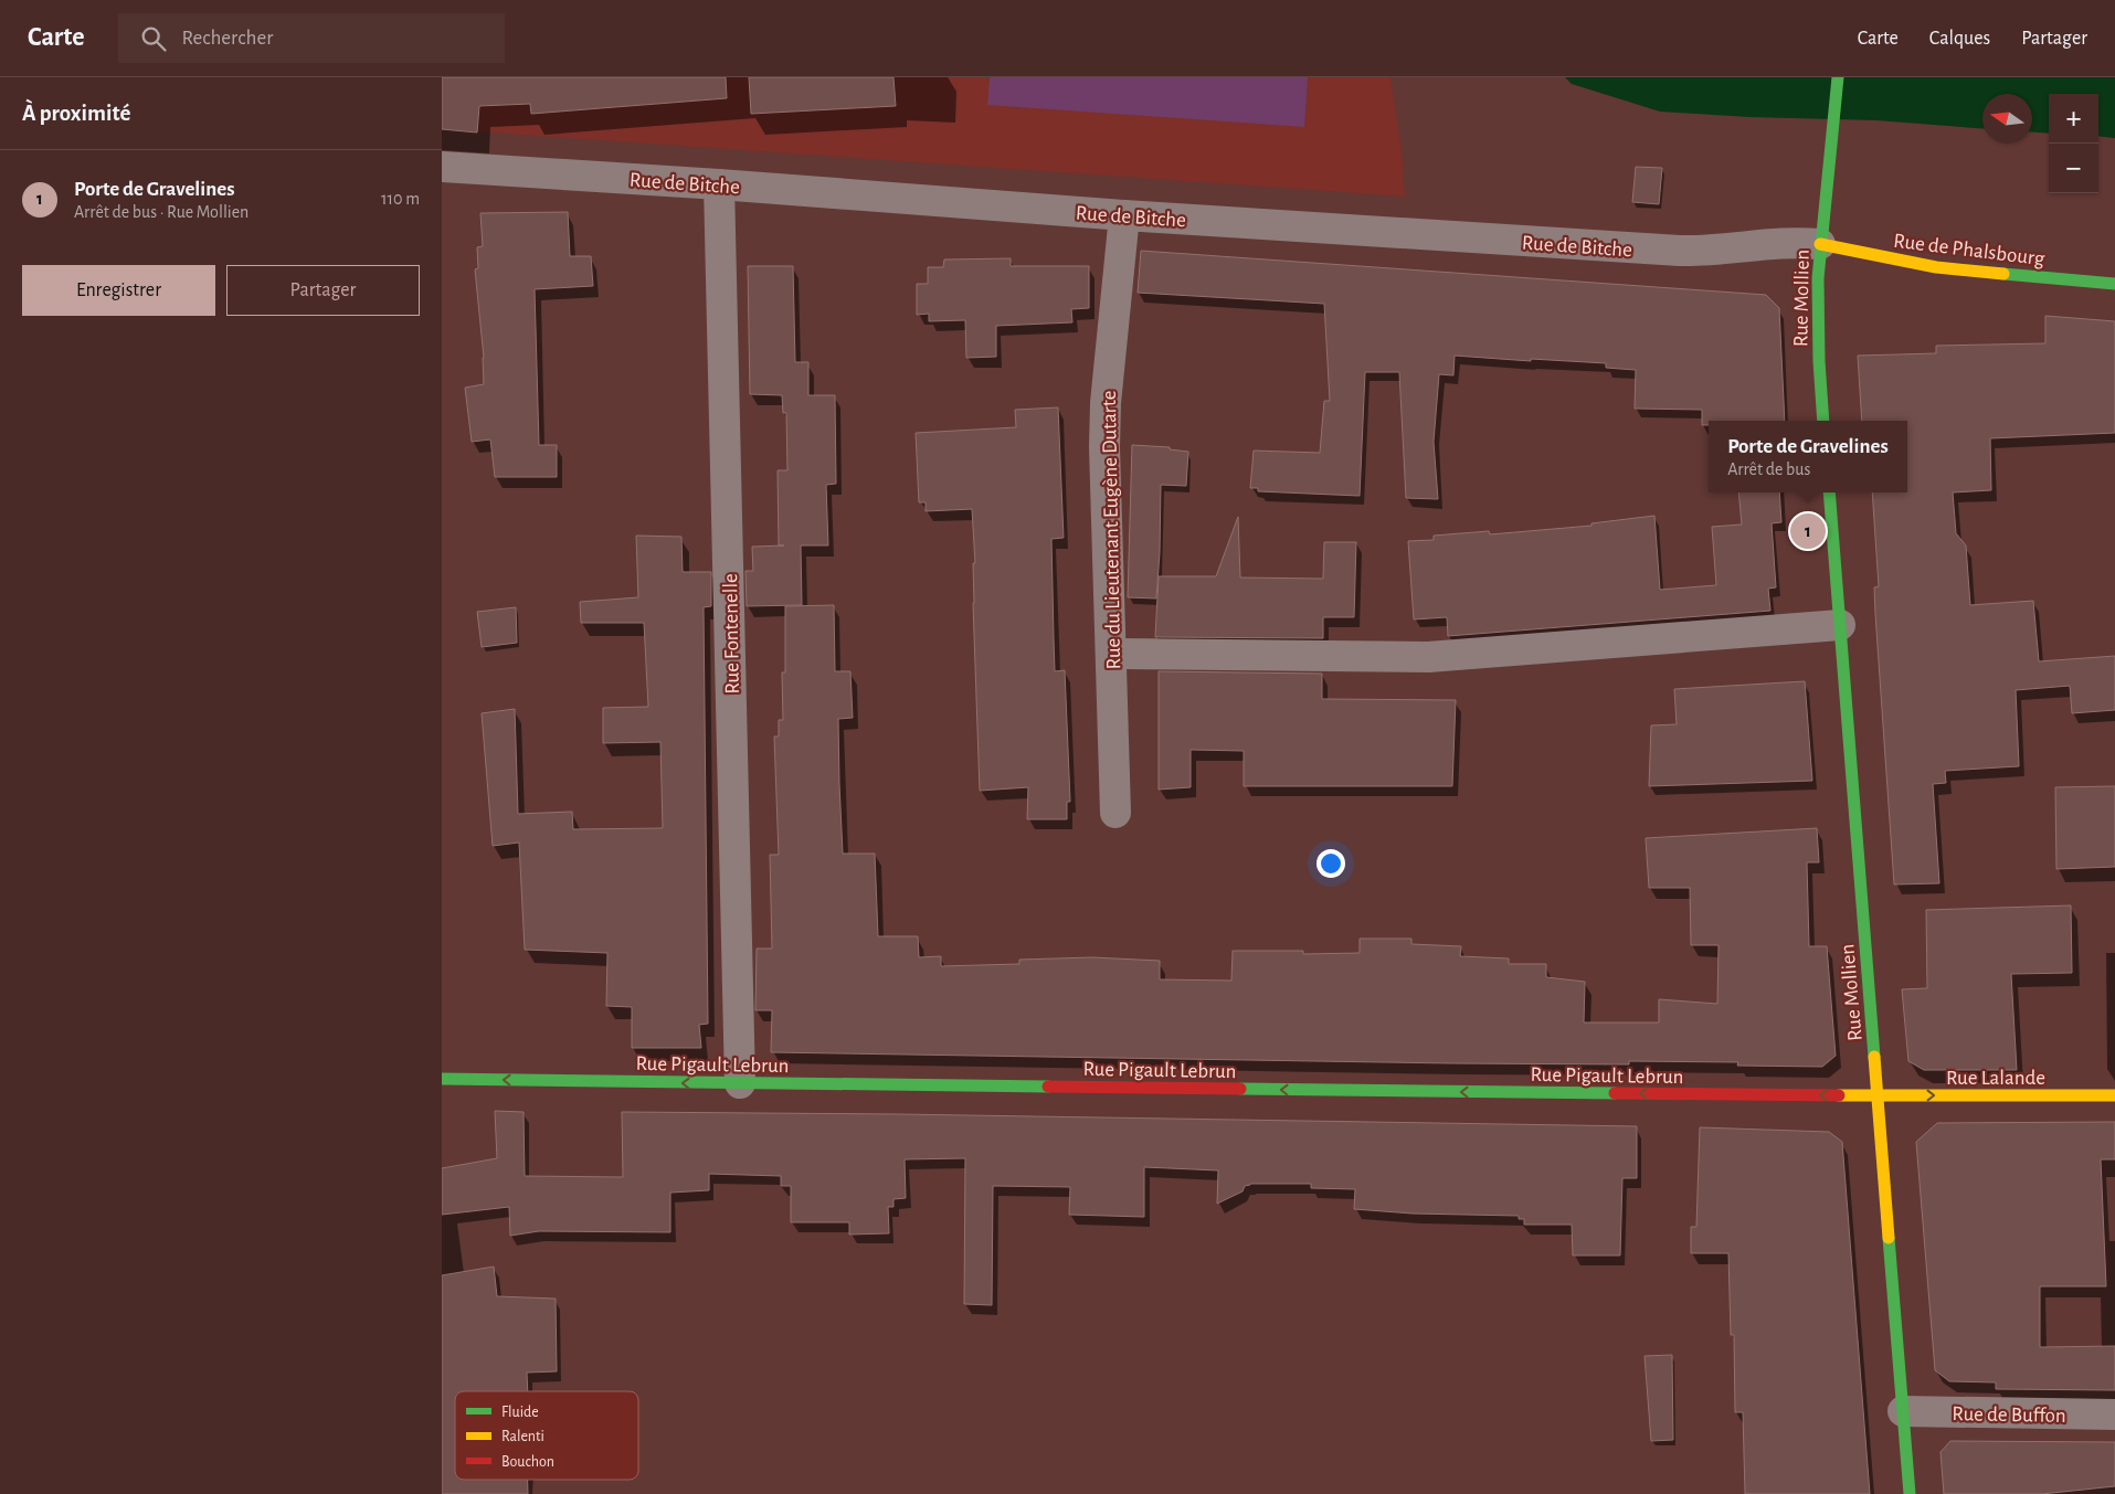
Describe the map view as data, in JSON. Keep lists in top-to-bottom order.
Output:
{
  "streets": {
    "street": [
      "Rue de Bitche",
      "Rue de Phalsbourg",
      "Rue Mollien",
      "Rue du Lieutenant Eugène Dutarte",
      "Rue Fontenelle",
      "Rue Pigault Lebrun",
      "Rue Lalande",
      "Rue de Buffon"
    ]
  },
  "crossings": [
    ["Rue de Bitche", "Rue de Phalsbourg"],
    ["Rue de Bitche", "Rue Mollien"],
    ["Rue de Bitche", "Rue du Lieutenant Eugène Dutarte"],
    ["Rue de Bitche", "Rue Fontenelle"],
    ["Rue de Phalsbourg", "Rue Mollien"],
    ["Rue Mollien", "Rue Pigault Lebrun"],
    ["Rue Mollien", "Rue Lalande"],
    ["Rue Mollien", "Rue de Buffon"],
    ["Rue Fontenelle", "Rue Pigault Lebrun"],
    ["Rue Pigault Lebrun", "Rue Lalande"]
  ],
  "one_way": ["Rue Pigault Lebrun", "Rue Lalande"],
  "legend": ["Fluide", "Ralenti", "Bouchon"],
  "north": "left",
  "page": {
    "header": "Carte",
    "search": "Rechercher",
    "nav": ["Carte", "Calques", "Partager"],
    "heading": "À proximité",
    "map_buttons": ["+", "−"],
    "list": [
      {
        "mark": "1",
        "name": "Porte de Gravelines",
        "note": "Arrêt de bus · Rue Mollien",
        "value": "110 m"
      }
    ],
    "buttons": ["Enregistrer", "Partager"],
    "popup": ["Porte de Gravelines", "Arrêt de bus"],
    "pins": "1"
  }
}
